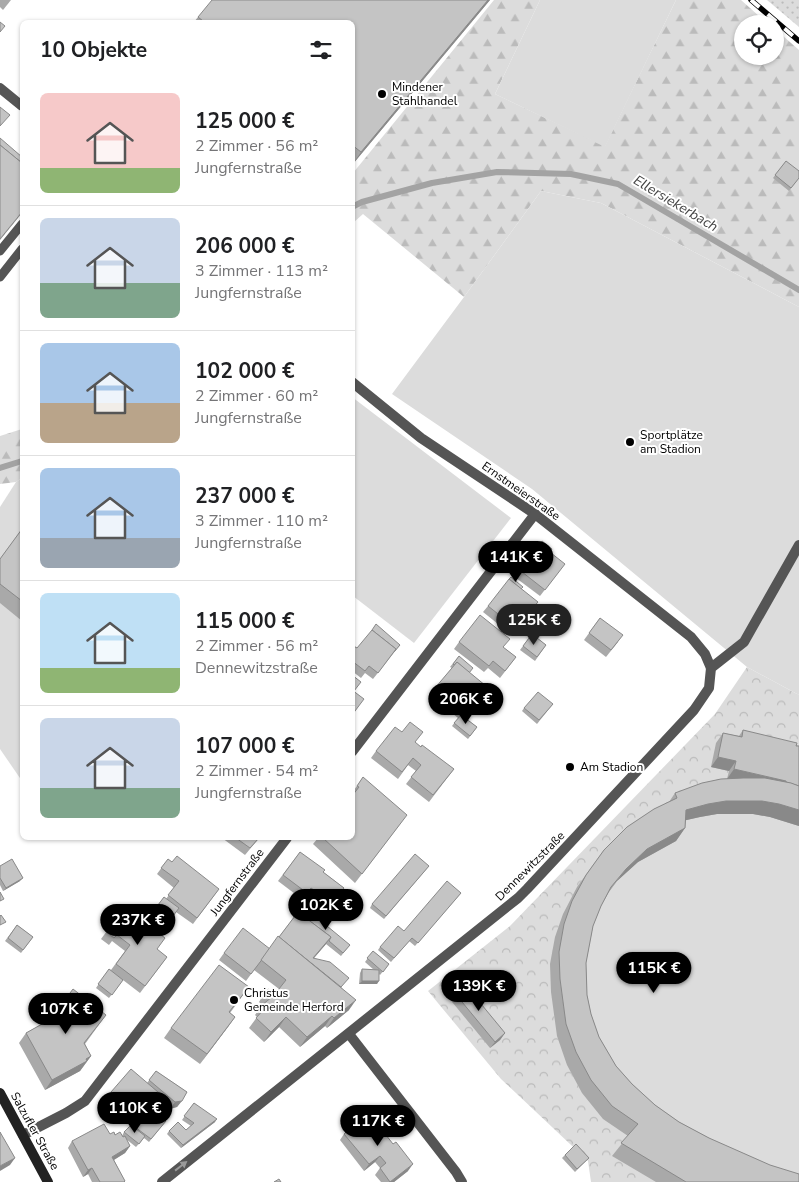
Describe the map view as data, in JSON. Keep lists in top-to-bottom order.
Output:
{
  "streets": {
    "main road": ["Salzufler Straße"],
    "street": ["Ernstmeierstraße", "Dennewitzstraße", "Jungfernstraße"]
  },
  "crossings": [
    ["Ernstmeierstraße", "Dennewitzstraße"],
    ["Jungfernstraße", "Salzufler Straße"]
  ],
  "water": ["Ellersiekerbach"],
  "places": [
    "Mindener Stahlhandel",
    "Sportplätze am Stadion",
    "Am Stadion",
    "Christus Gemeinde Herford"
  ],
  "page": {
    "heading": "10 Objekte",
    "list": [
      {
        "name": "125 000 €",
        "note": "2 Zimmer · 56 m² · Jungfernstraße"
      },
      {
        "name": "206 000 €",
        "note": "3 Zimmer · 113 m² · Jungfernstraße"
      },
      {
        "name": "102 000 €",
        "note": "2 Zimmer · 60 m² · Jungfernstraße"
      },
      {
        "name": "237 000 €",
        "note": "3 Zimmer · 110 m² · Jungfernstraße"
      },
      {
        "name": "115 000 €",
        "note": "2 Zimmer · 56 m² · Dennewitzstraße"
      },
      {
        "name": "107 000 €",
        "note": "2 Zimmer · 54 m² · Jungfernstraße"
      }
    ],
    "price": [
      "141K €",
      "125K €",
      "206K €",
      "102K €",
      "237K €",
      "115K €",
      "139K €",
      "107K €",
      "110K €",
      "117K €"
    ]
  }
}
